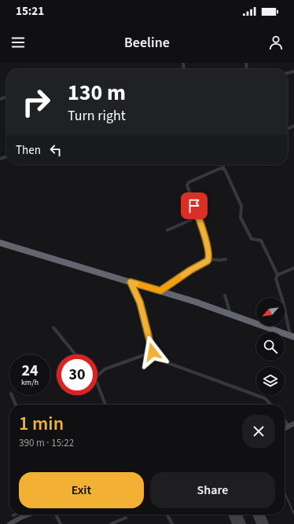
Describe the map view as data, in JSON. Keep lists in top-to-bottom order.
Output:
{
  "north": "bottom left",
  "page": {
    "status": "15:21",
    "header": "Beeline",
    "turn": ["130 m", "Turn right"],
    "then": "Then",
    "speed": "24 km/h",
    "limit": "30",
    "heading": ["1 min", "390 m · 15:22"],
    "buttons": ["Exit", "Share"]
  }
}
